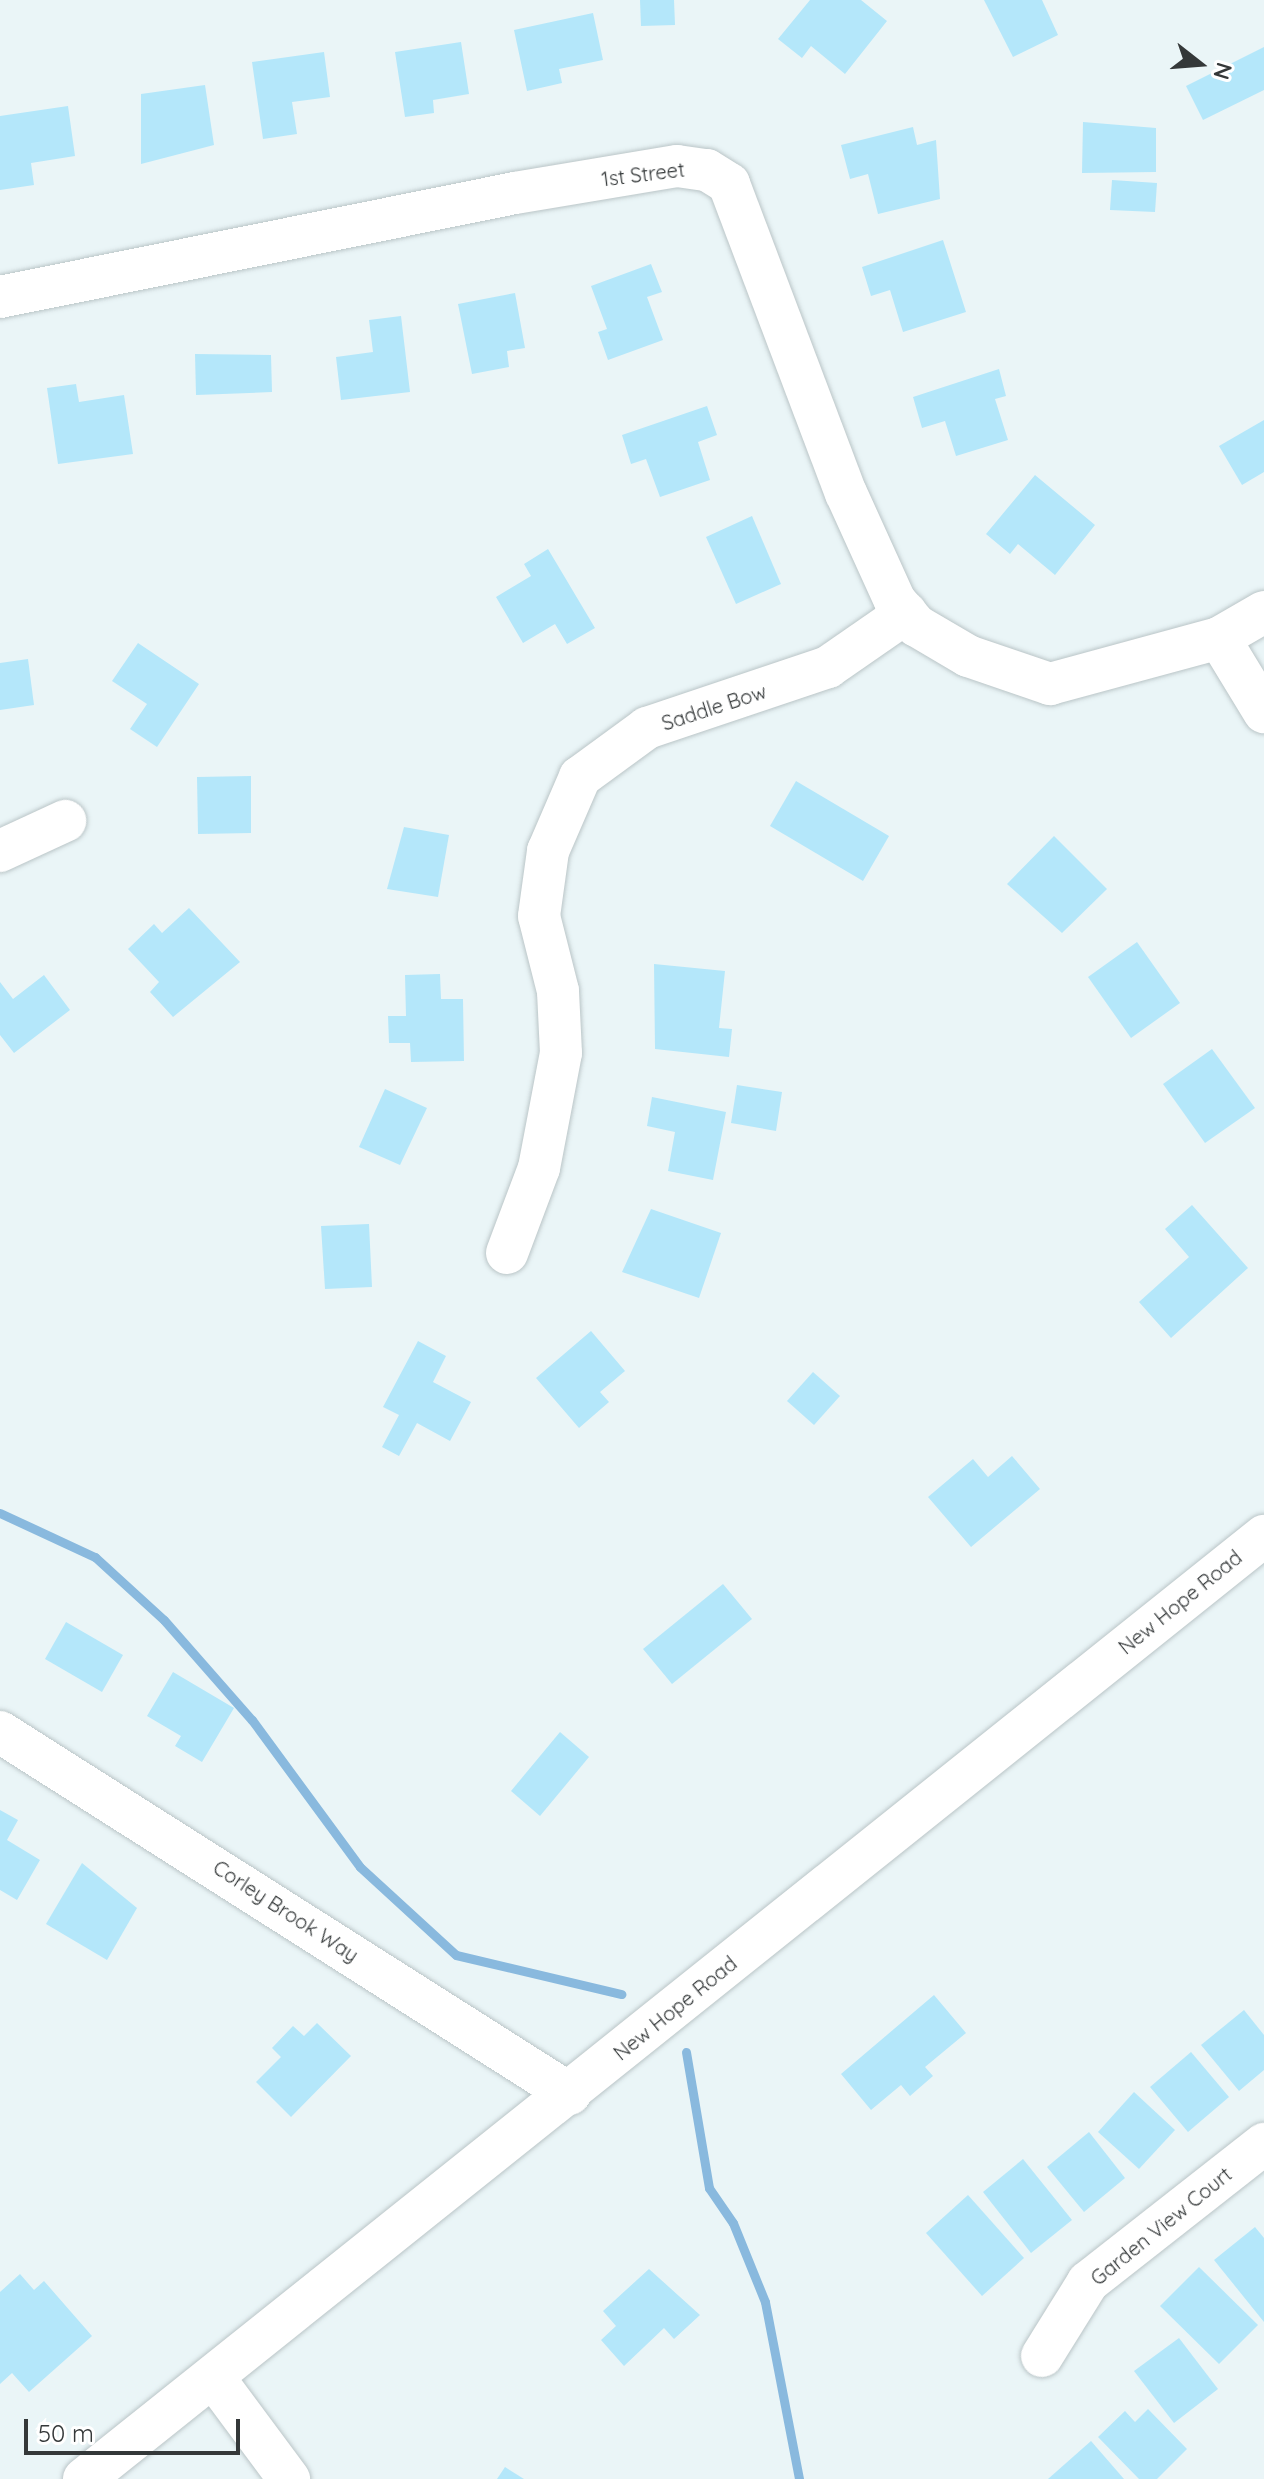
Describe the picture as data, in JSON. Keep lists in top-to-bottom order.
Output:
{
  "streets": {
    "street": [
      "1st Street",
      "Saddle Bow",
      "New Hope Road",
      "Corley Brook Way",
      "Garden View Court"
    ]
  },
  "crossings": [
    ["1st Street", "Saddle Bow"],
    ["New Hope Road", "Corley Brook Way"]
  ],
  "scale_bar": "50 m",
  "north": "right"
}
